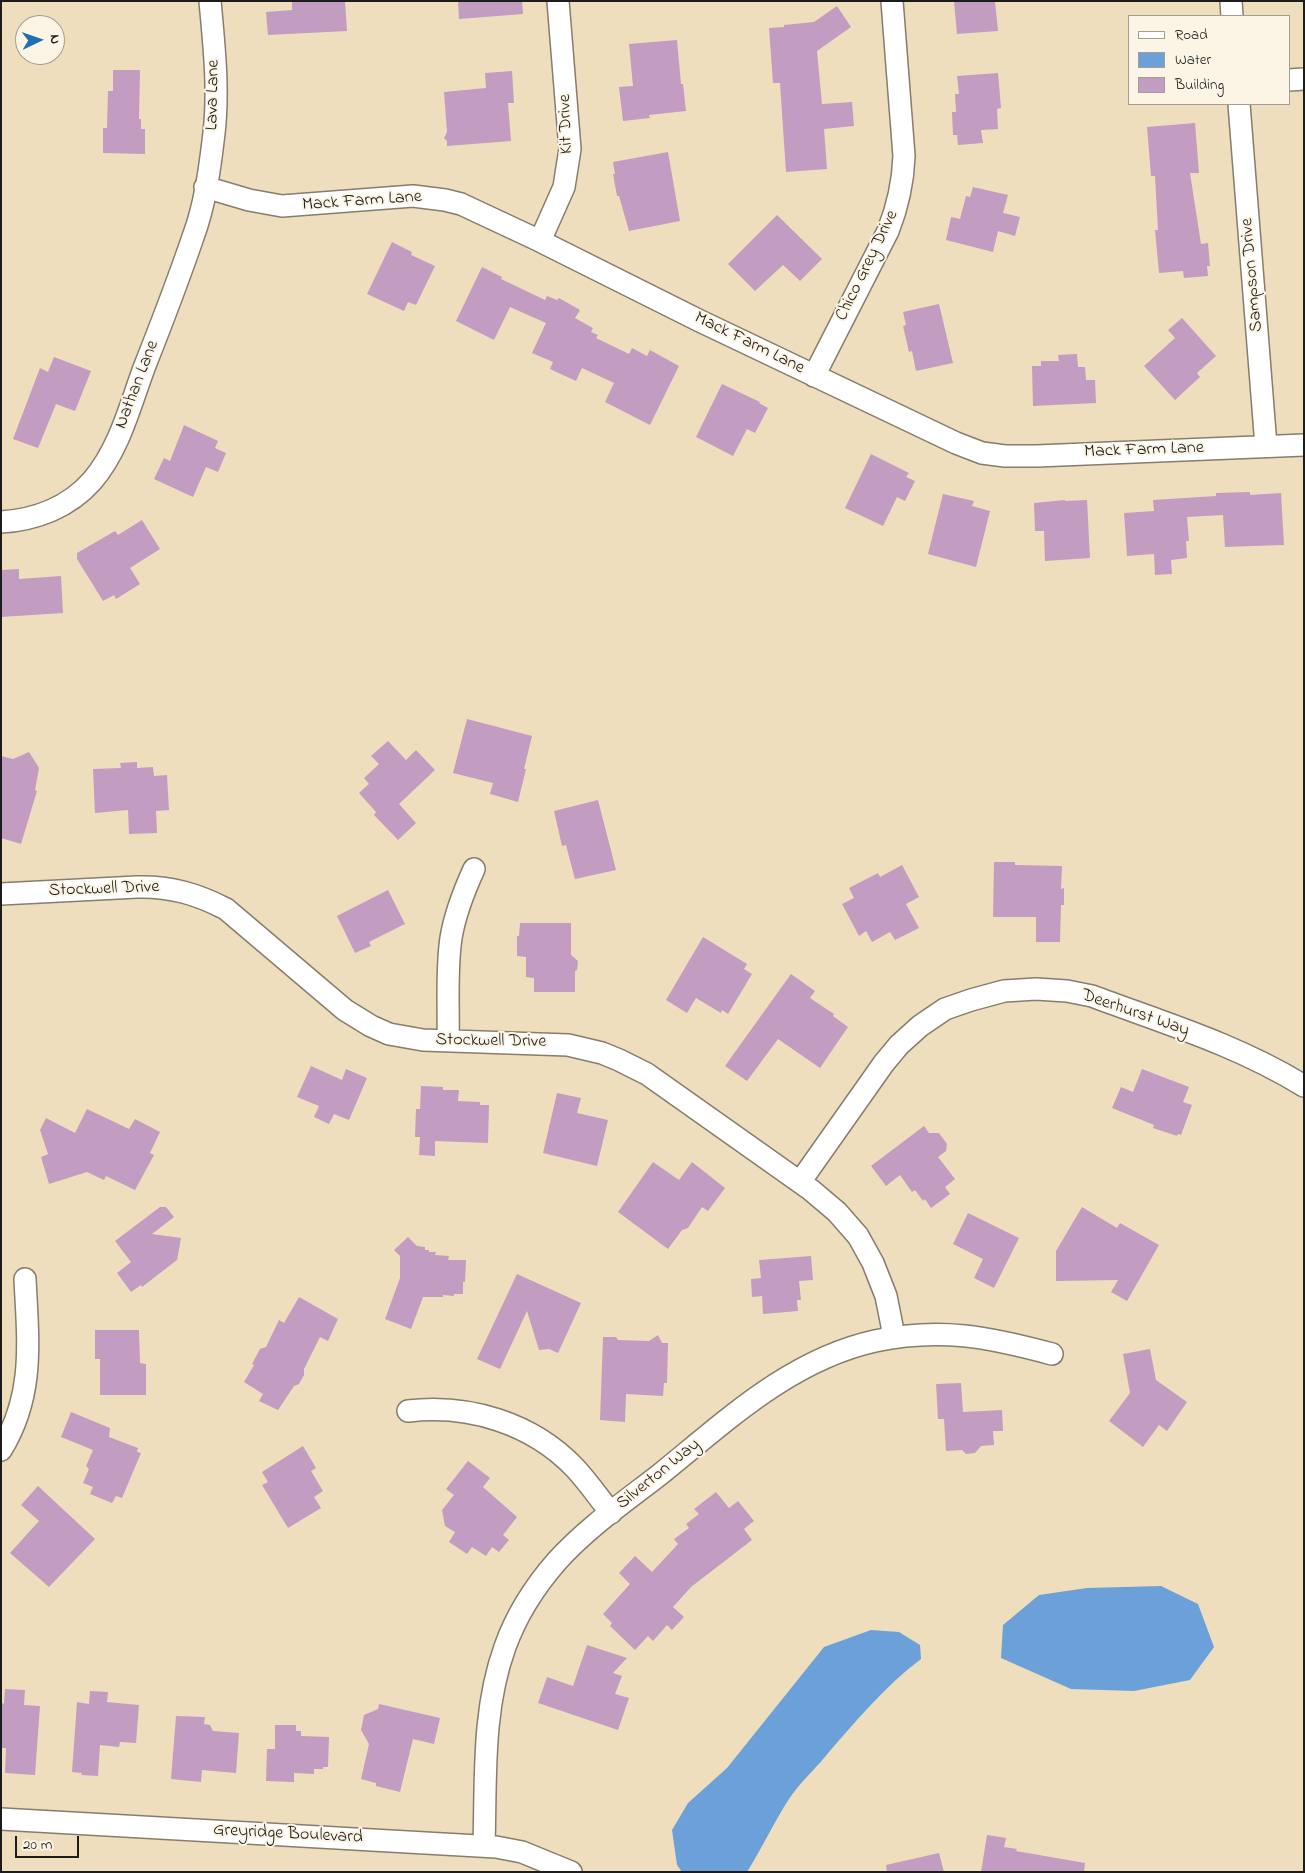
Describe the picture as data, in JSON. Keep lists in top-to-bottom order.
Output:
{
  "streets": {
    "street": [
      "Lava Lane",
      "Kit Drive",
      "Mack Farm Lane",
      "Chico Grey Drive",
      "Sampson Drive",
      "Nathan Lane",
      "Stockwell Drive",
      "Deerhurst Way",
      "Silverton Way",
      "Greyridge Boulevard"
    ]
  },
  "crossings": [
    ["Lava Lane", "Mack Farm Lane"],
    ["Lava Lane", "Nathan Lane"],
    ["Kit Drive", "Mack Farm Lane"],
    ["Mack Farm Lane", "Chico Grey Drive"],
    ["Mack Farm Lane", "Sampson Drive"],
    ["Mack Farm Lane", "Nathan Lane"],
    ["Stockwell Drive", "Deerhurst Way"],
    ["Stockwell Drive", "Silverton Way"],
    ["Silverton Way", "Greyridge Boulevard"]
  ],
  "legend": ["Road", "Water", "Building"],
  "scale_bar": "20 m",
  "north": "right"
}
